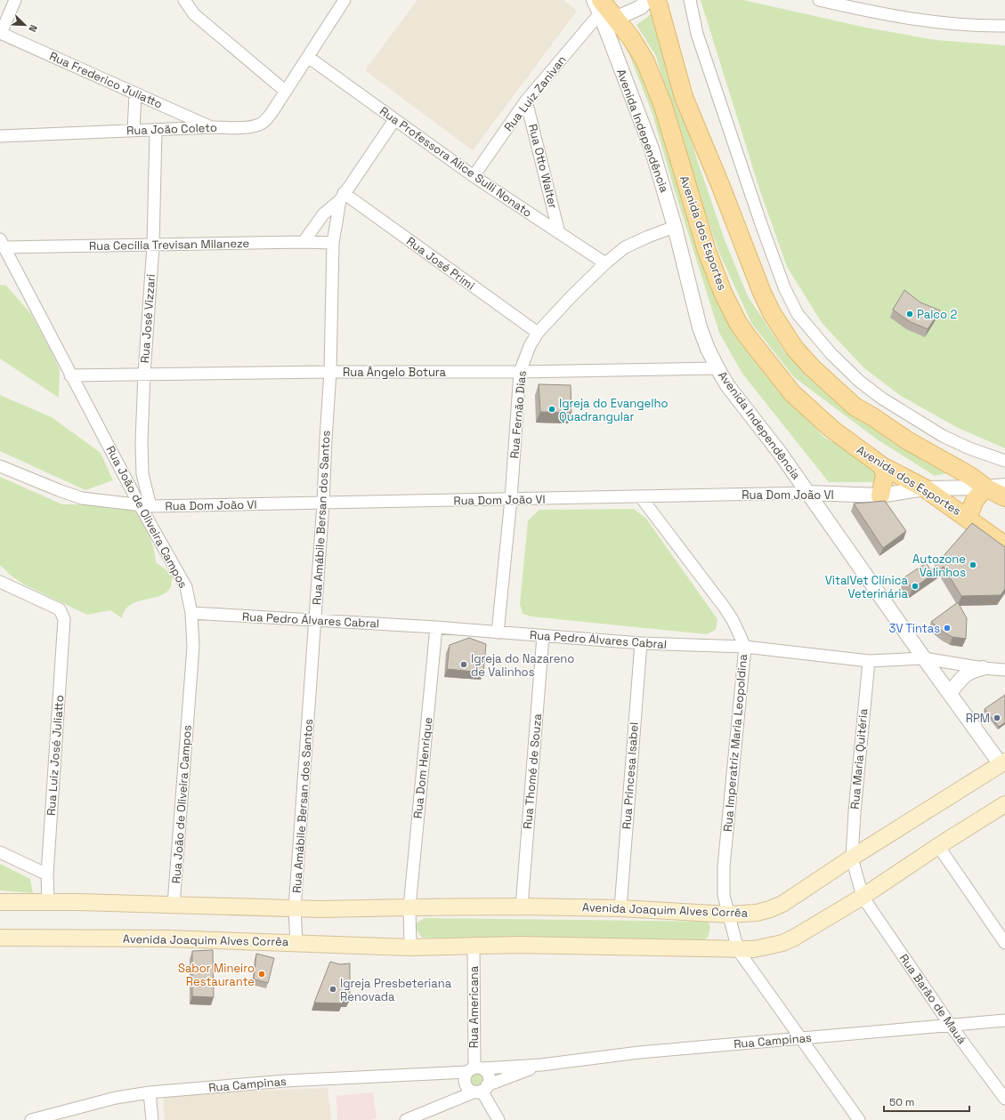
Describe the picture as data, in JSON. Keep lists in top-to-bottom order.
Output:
{
  "streets": {
    "main road": ["Avenida dos Esportes", "Avenida Joaquim Alves Corrêa"],
    "street": [
      "Rua Frederico Juliatto",
      "Rua Luiz Zanivan",
      "Rua João Coleto",
      "Avenida Independência",
      "Rua Professora Alice Sulli Nonato",
      "Rua Otto Walter",
      "Rua Cecília Trevisan Milaneze",
      "Rua José Primi",
      "Rua José Vizzari",
      "Rua Ângelo Botura",
      "Rua Fernão Dias",
      "Rua Dom João VI",
      "Rua João de Oliveira Campos",
      "Rua Amábile Bersan dos Santos",
      "Rua Pedro Álvares Cabral",
      "Rua Imperatriz Maria Leopoldina",
      "Rua Luiz José Juliatto",
      "Rua Maria Quitéria",
      "Rua Dom Henrique",
      "Rua Thomé de Souza",
      "Rua Princesa Isabel",
      "Rua Barão de Mauá",
      "Rua Americana",
      "Rua Campinas"
    ]
  },
  "crossings": [
    ["Rua Frederico Juliatto", "Rua João Coleto"],
    ["Rua Luiz Zanivan", "Avenida Independência"],
    ["Rua Luiz Zanivan", "Rua Professora Alice Sulli Nonato"],
    ["Rua Luiz Zanivan", "Rua Otto Walter"],
    ["Rua Luiz Zanivan", "Avenida dos Esportes"],
    ["Rua João Coleto", "Rua Professora Alice Sulli Nonato"],
    ["Rua João Coleto", "Rua José Vizzari"],
    ["Avenida Independência", "Avenida dos Esportes"],
    ["Avenida Independência", "Rua Ângelo Botura"],
    ["Avenida Independência", "Rua Fernão Dias"],
    ["Avenida Independência", "Rua Dom João VI"],
    ["Avenida Independência", "Rua Pedro Álvares Cabral"],
    ["Avenida Independência", "Avenida Joaquim Alves Corrêa"],
    ["Rua Professora Alice Sulli Nonato", "Rua Otto Walter"],
    ["Rua Professora Alice Sulli Nonato", "Rua Fernão Dias"],
    ["Avenida dos Esportes", "Rua Dom João VI"],
    ["Rua Cecília Trevisan Milaneze", "Rua José Vizzari"],
    ["Rua Cecília Trevisan Milaneze", "Rua João de Oliveira Campos"],
    ["Rua Cecília Trevisan Milaneze", "Rua Amábile Bersan dos Santos"],
    ["Rua José Primi", "Rua Fernão Dias"],
    ["Rua José Primi", "Rua Amábile Bersan dos Santos"],
    ["Rua José Vizzari", "Rua Ângelo Botura"],
    ["Rua José Vizzari", "Rua Dom João VI"],
    ["Rua José Vizzari", "Rua João de Oliveira Campos"],
    ["Rua Ângelo Botura", "Rua Fernão Dias"],
    ["Rua Ângelo Botura", "Rua João de Oliveira Campos"],
    ["Rua Ângelo Botura", "Rua Amábile Bersan dos Santos"],
    ["Rua Fernão Dias", "Rua Dom João VI"],
    ["Rua Fernão Dias", "Rua Pedro Álvares Cabral"],
    ["Rua Dom João VI", "Rua João de Oliveira Campos"],
    ["Rua Dom João VI", "Rua Amábile Bersan dos Santos"],
    ["Rua Dom João VI", "Rua Imperatriz Maria Leopoldina"],
    ["Rua João de Oliveira Campos", "Rua Pedro Álvares Cabral"],
    ["Rua João de Oliveira Campos", "Avenida Joaquim Alves Corrêa"],
    ["Rua Amábile Bersan dos Santos", "Rua Pedro Álvares Cabral"],
    ["Rua Amábile Bersan dos Santos", "Avenida Joaquim Alves Corrêa"],
    ["Rua Pedro Álvares Cabral", "Rua Imperatriz Maria Leopoldina"],
    ["Rua Pedro Álvares Cabral", "Rua Maria Quitéria"],
    ["Rua Pedro Álvares Cabral", "Rua Dom Henrique"],
    ["Rua Pedro Álvares Cabral", "Rua Thomé de Souza"],
    ["Rua Pedro Álvares Cabral", "Rua Princesa Isabel"],
    ["Rua Imperatriz Maria Leopoldina", "Avenida Joaquim Alves Corrêa"],
    ["Rua Luiz José Juliatto", "Avenida Joaquim Alves Corrêa"],
    ["Rua Maria Quitéria", "Avenida Joaquim Alves Corrêa"],
    ["Rua Maria Quitéria", "Rua Barão de Mauá"],
    ["Rua Dom Henrique", "Avenida Joaquim Alves Corrêa"],
    ["Rua Thomé de Souza", "Avenida Joaquim Alves Corrêa"],
    ["Rua Princesa Isabel", "Avenida Joaquim Alves Corrêa"],
    ["Avenida Joaquim Alves Corrêa", "Rua Barão de Mauá"],
    ["Avenida Joaquim Alves Corrêa", "Rua Americana"],
    ["Rua Barão de Mauá", "Rua Campinas"],
    ["Rua Americana", "Rua Campinas"]
  ],
  "places": [
    "Palco 2",
    "Igreja do Evangelho Quadrangular",
    "Autozone Valinhos",
    "VitalVet Clínica Veterinária",
    "3V Tintas",
    "Igreja do Nazareno de Valinhos",
    "RPM",
    "Sabor Mineiro Restaurante",
    "Igreja Presbeteriana Renovada"
  ],
  "scale_bar": "50 m",
  "north": "bottom right"
}
